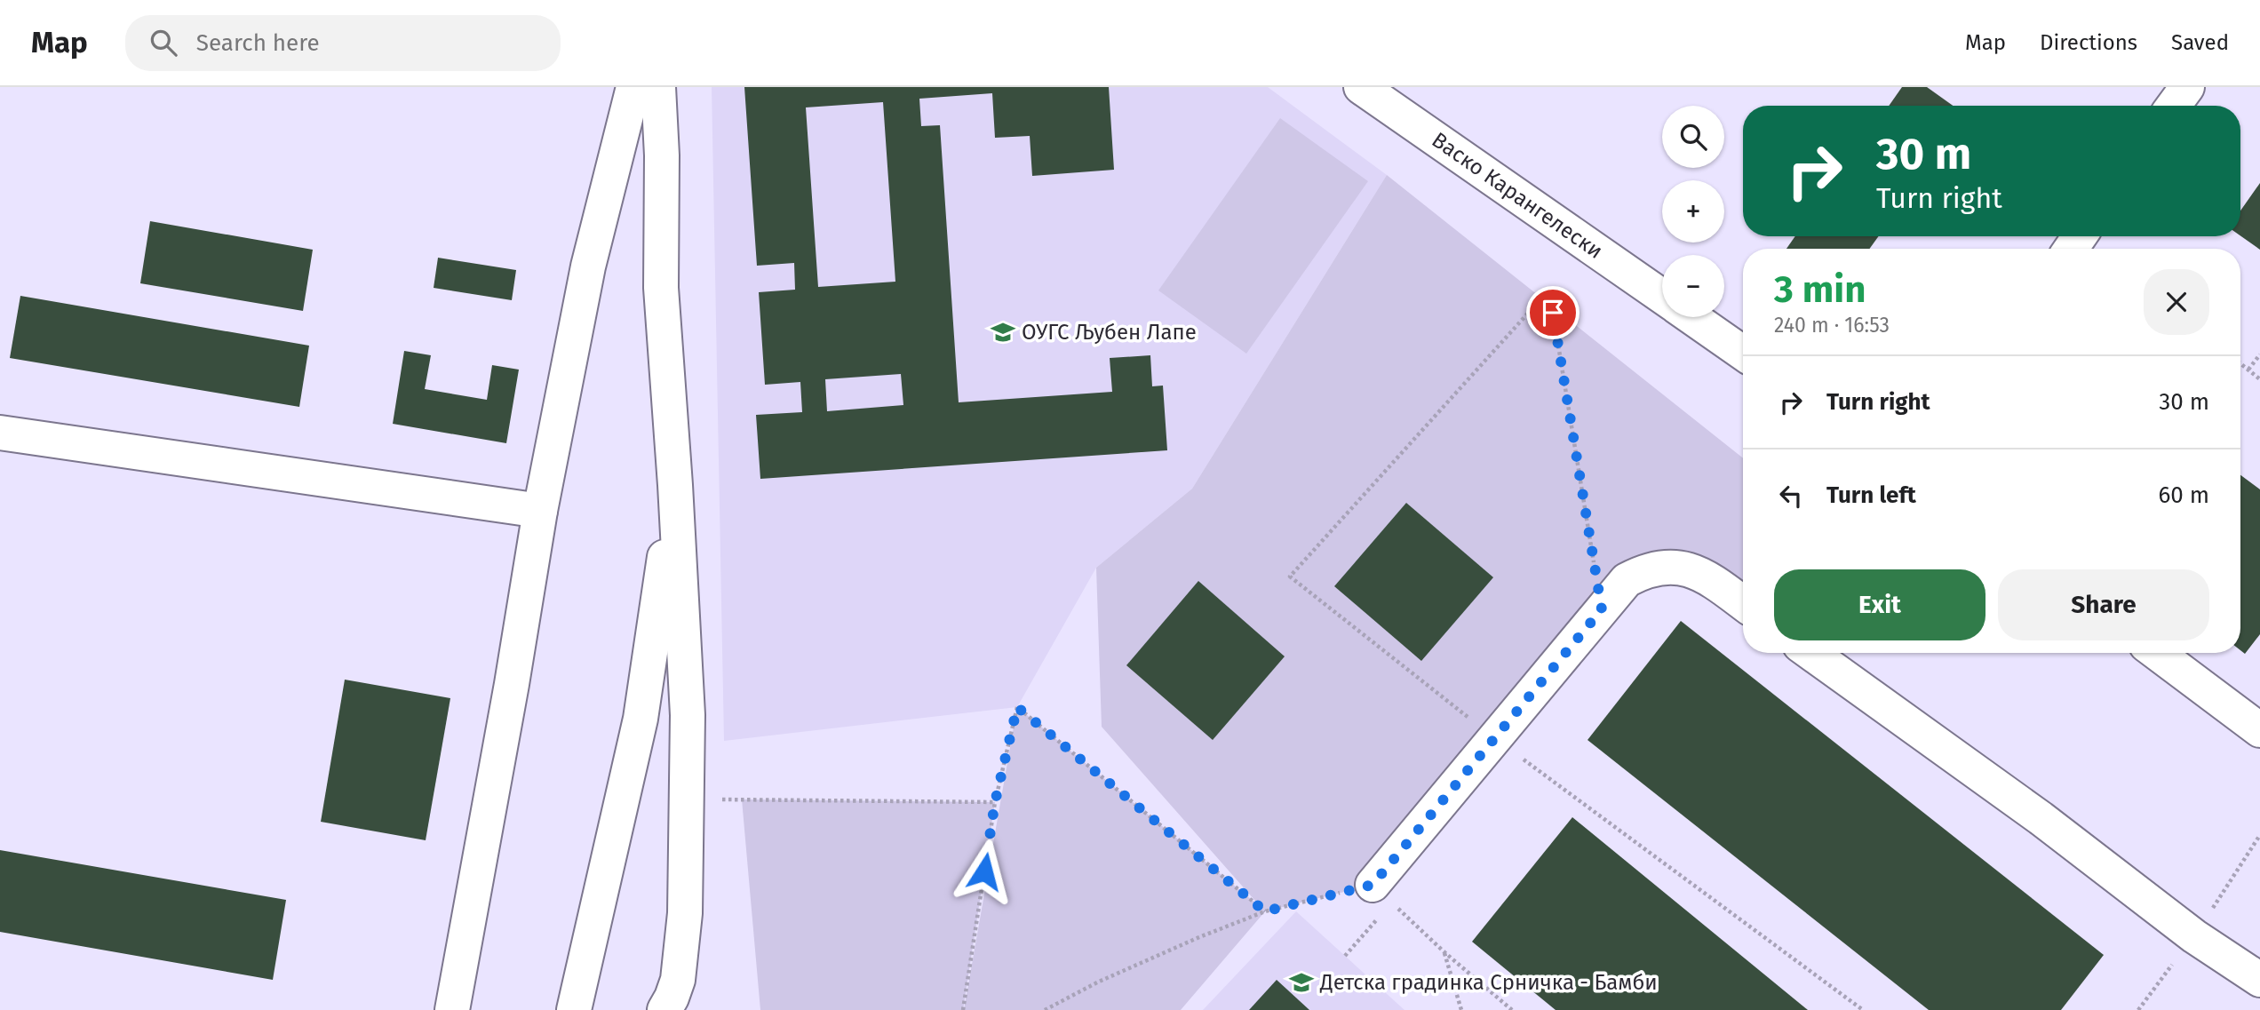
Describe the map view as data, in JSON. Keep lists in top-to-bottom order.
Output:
{
  "streets": {
    "street": ["Васко Карангелески"]
  },
  "places": {
    "school or university": ["ОУГС Љубен Лапе", "Детска градинка Срничка - Бамби"]
  },
  "page": {
    "header": "Map",
    "search": "Search here",
    "nav": ["Map", "Directions", "Saved"],
    "map_buttons": ["+", "−"],
    "turn": ["30 m", "Turn right"],
    "heading": ["3 min", "240 m · 16:53"],
    "list": [
      {
        "name": "Turn right",
        "value": "30 m"
      },
      {
        "name": "Turn left",
        "value": "60 m"
      }
    ],
    "buttons": ["Exit", "Share"]
  }
}
